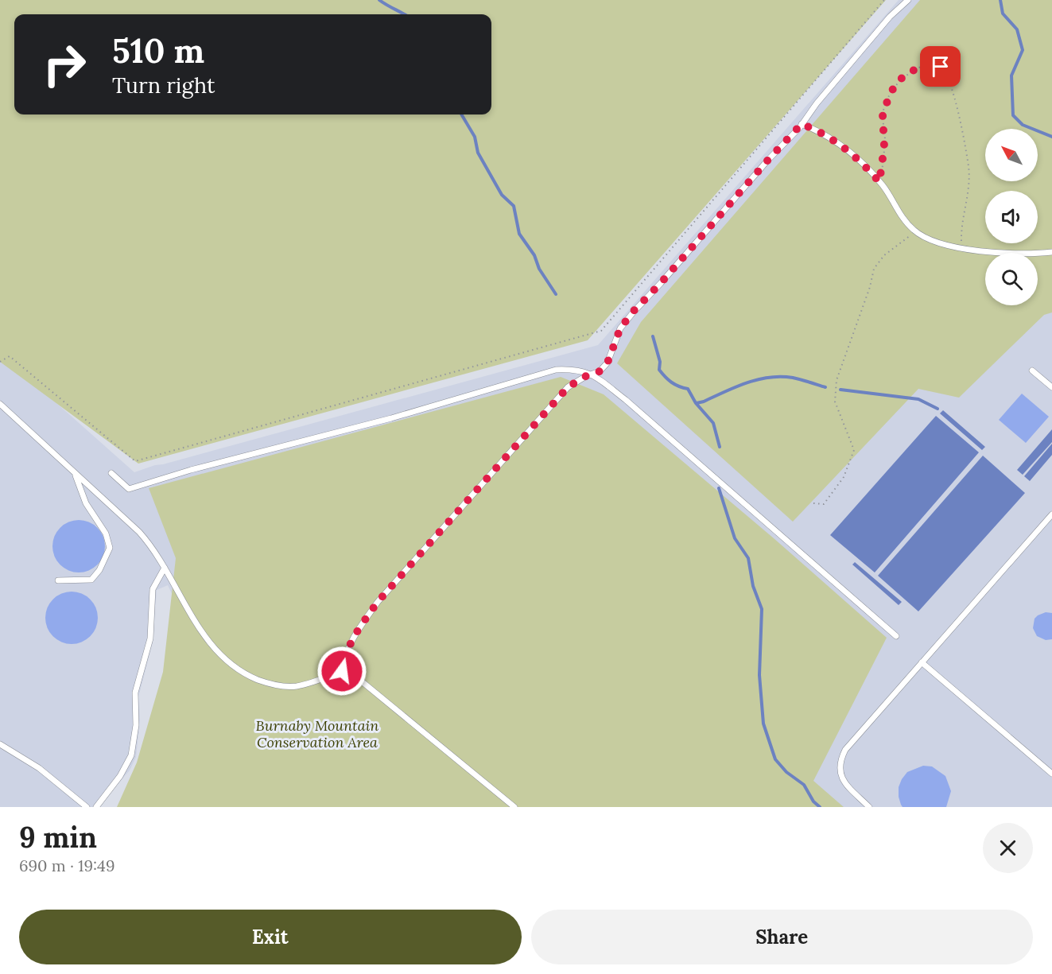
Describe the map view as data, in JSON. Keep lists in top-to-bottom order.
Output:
{
  "parks": ["Burnaby Mountain Conservation Area"],
  "north": "top left",
  "page": {
    "turn": ["510 m", "Turn right"],
    "heading": ["9 min", "690 m · 19:49"],
    "buttons": ["Exit", "Share"]
  }
}
